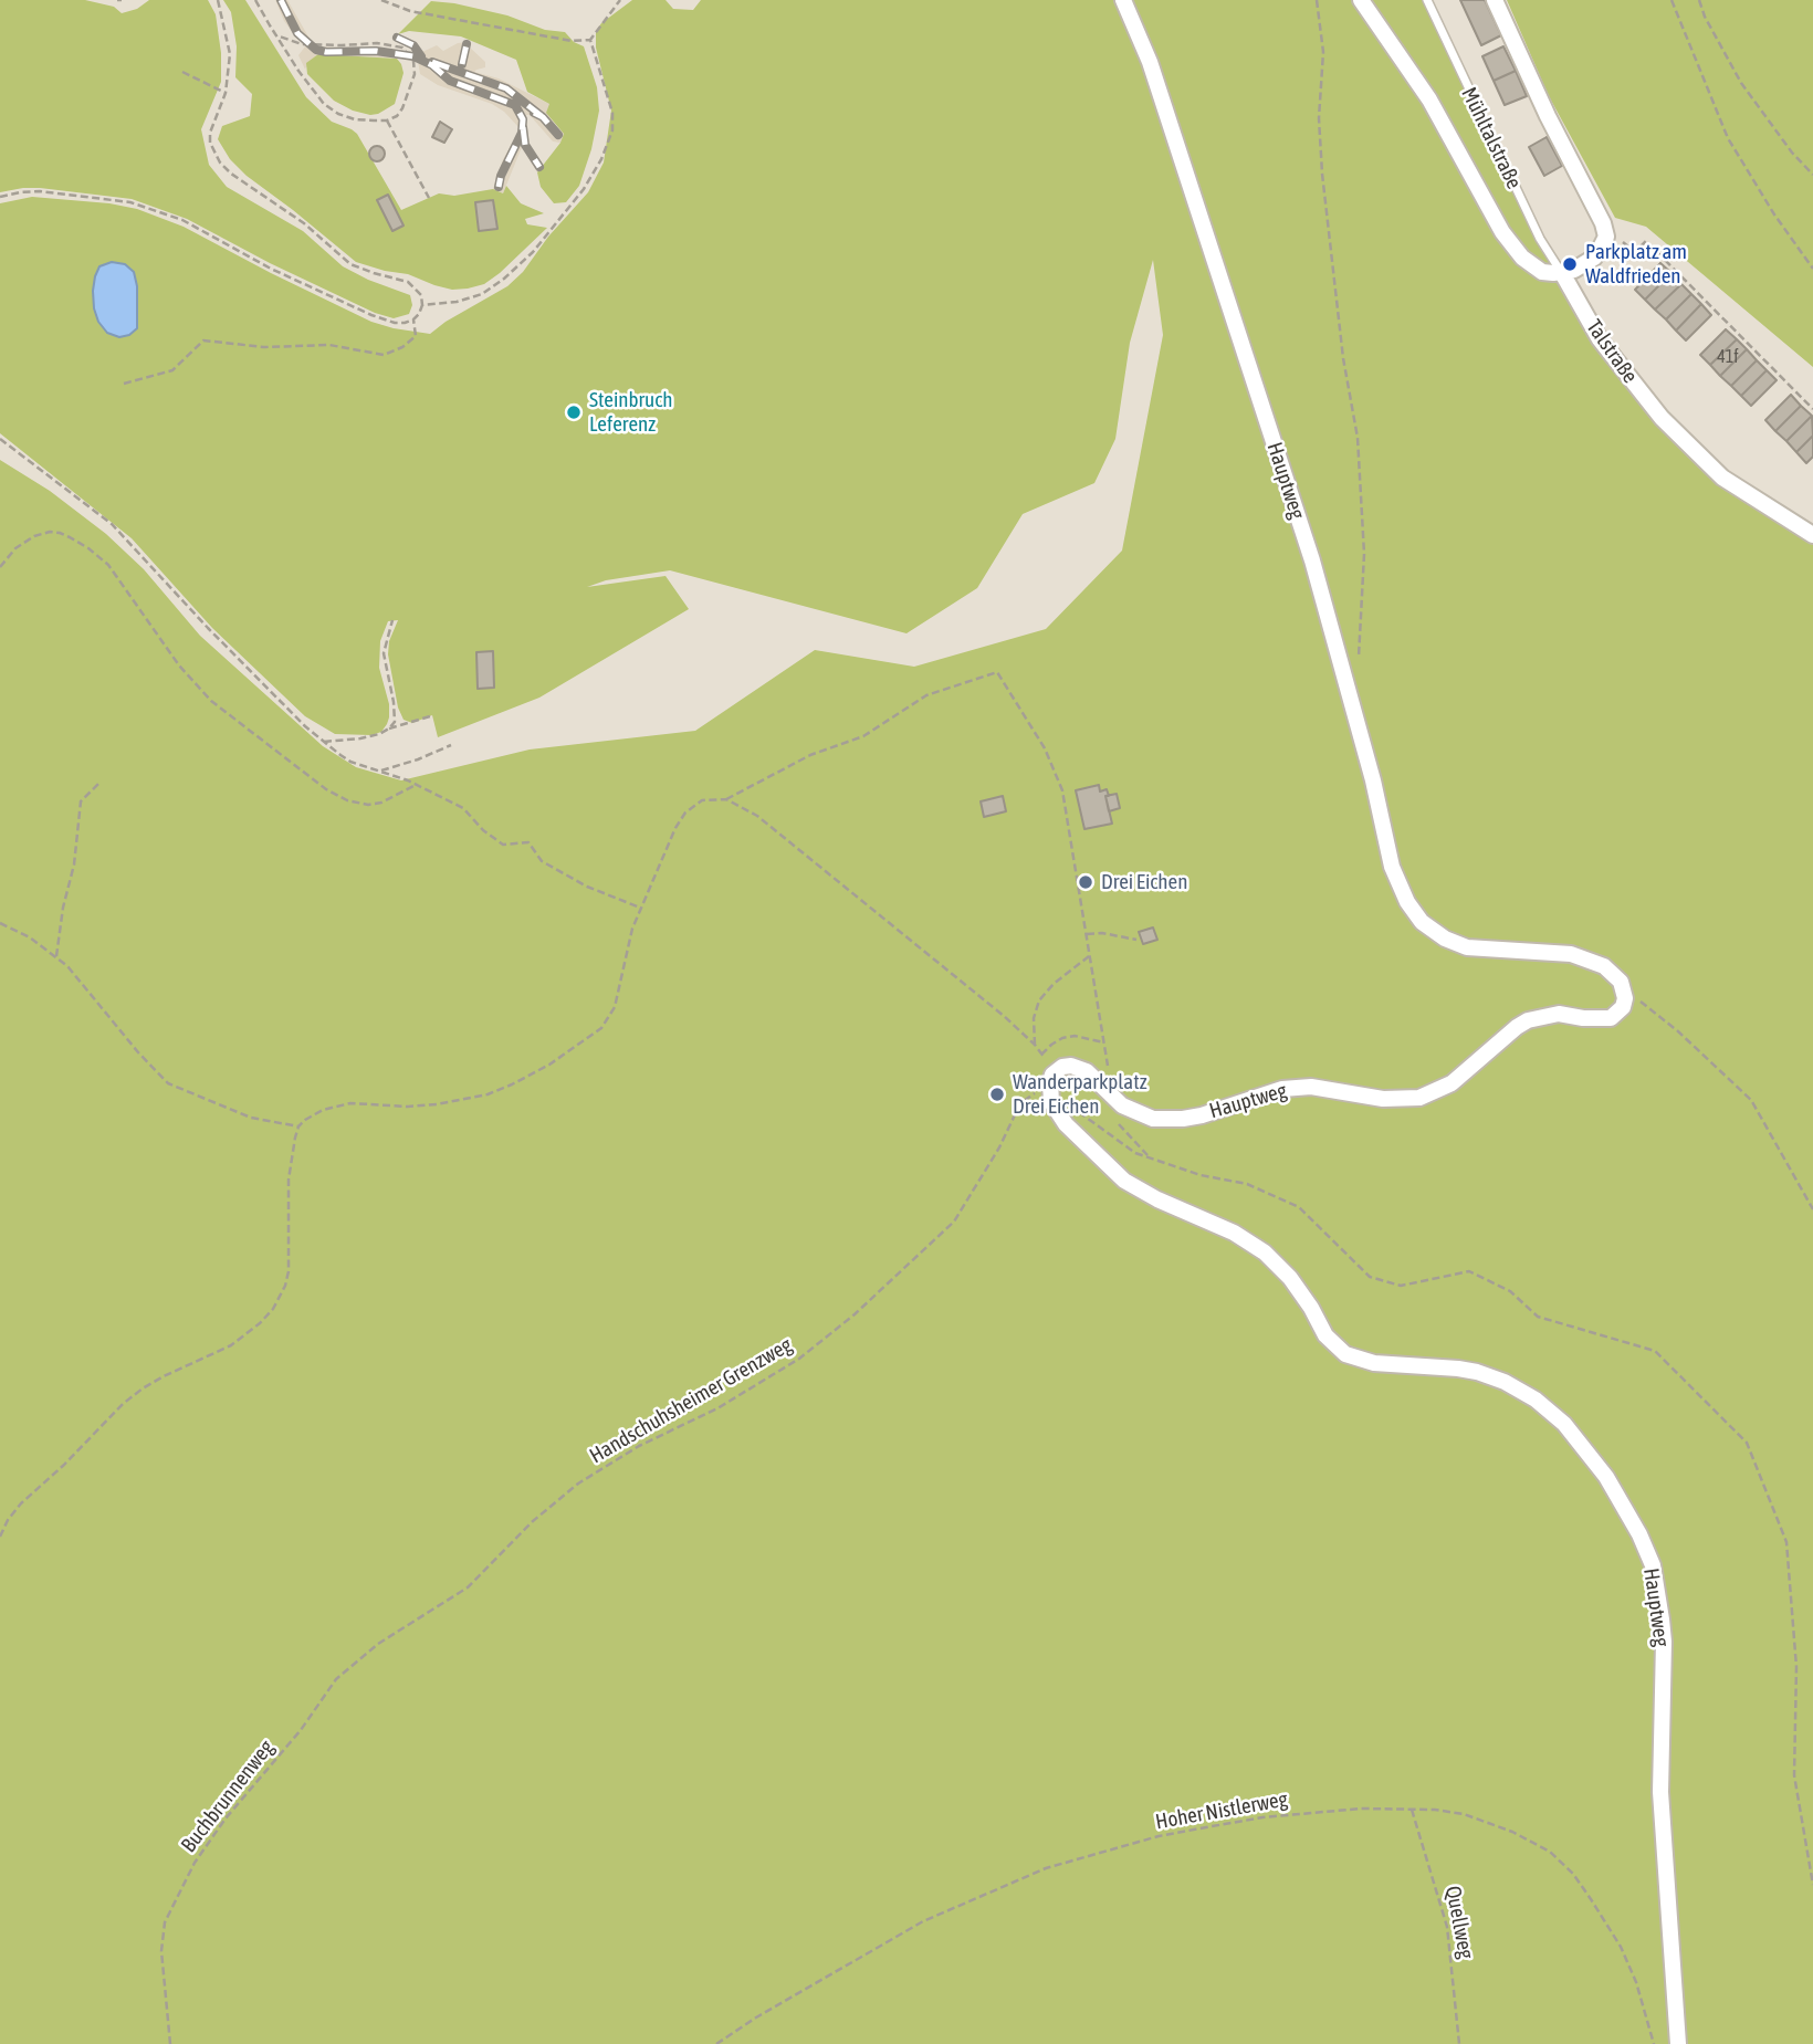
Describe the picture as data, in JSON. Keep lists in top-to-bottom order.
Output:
{
  "streets": {
    "street": ["Talstraße", "Hauptweg"],
    "lane": ["Mühltalstraße"],
    "path": [
      "Handschuhsheimer Grenzweg",
      "Buchbrunnenweg",
      "Hoher Nistlerweg",
      "Quellweg"
    ]
  },
  "crossings": [
    ["Mühltalstraße", "Talstraße"],
    ["Hauptweg", "Handschuhsheimer Grenzweg"],
    ["Handschuhsheimer Grenzweg", "Buchbrunnenweg"],
    ["Hoher Nistlerweg", "Quellweg"]
  ],
  "places": [
    "Parkplatz am Waldfrieden",
    "Steinbruch Leferenz",
    "Drei Eichen",
    "Wanderparkplatz Drei Eichen"
  ],
  "house_numbers": ["41f"]
}
